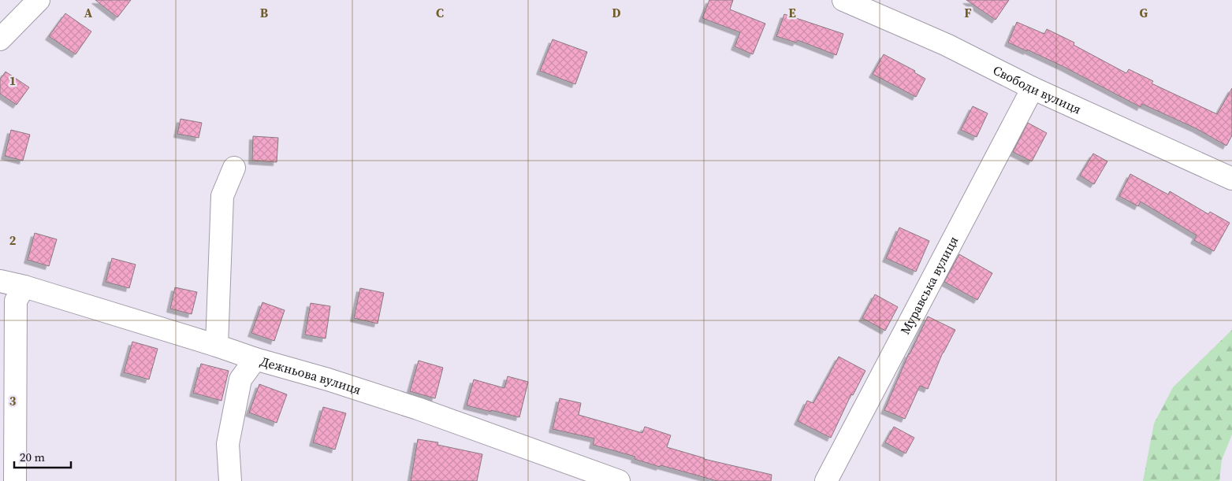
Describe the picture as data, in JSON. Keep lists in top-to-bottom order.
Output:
{
  "streets": {
    "street": ["Свободи вулиця", "Муравська вулиця", "Дежньова вулиця"]
  },
  "crossings": [
    ["Свободи вулиця", "Муравська вулиця"]
  ],
  "scale_bar": "20 m",
  "grid": {
    "columns": [
      "A",
      "B",
      "C",
      "D",
      "E",
      "F",
      "G"
    ],
    "rows": ["1", "2", "3"]
  }
}
